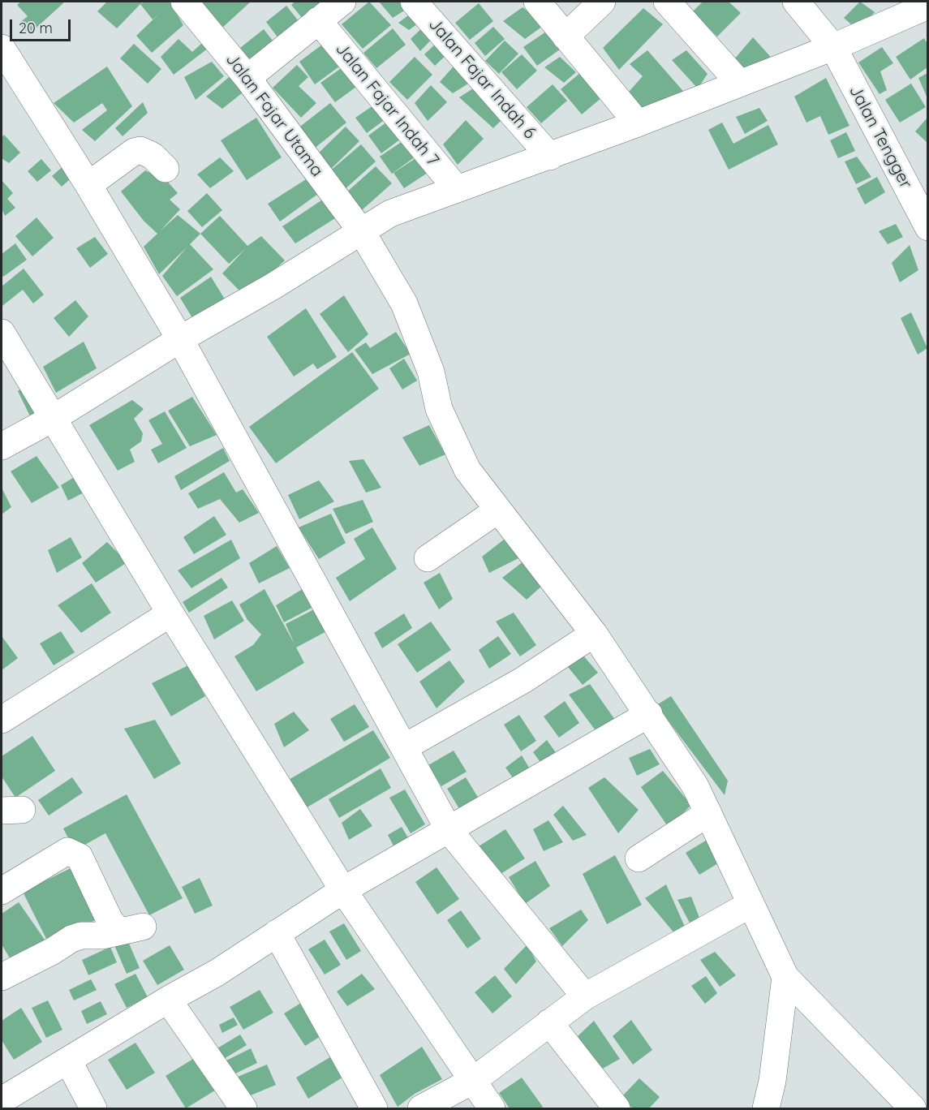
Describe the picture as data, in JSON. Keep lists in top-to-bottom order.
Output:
{
  "streets": {
    "street": [
      "Jalan Fajar Indah 6",
      "Jalan Fajar Indah 7",
      "Jalan Fajar Utama",
      "Jalan Tengger"
    ]
  },
  "scale_bar": "20 m"
}
